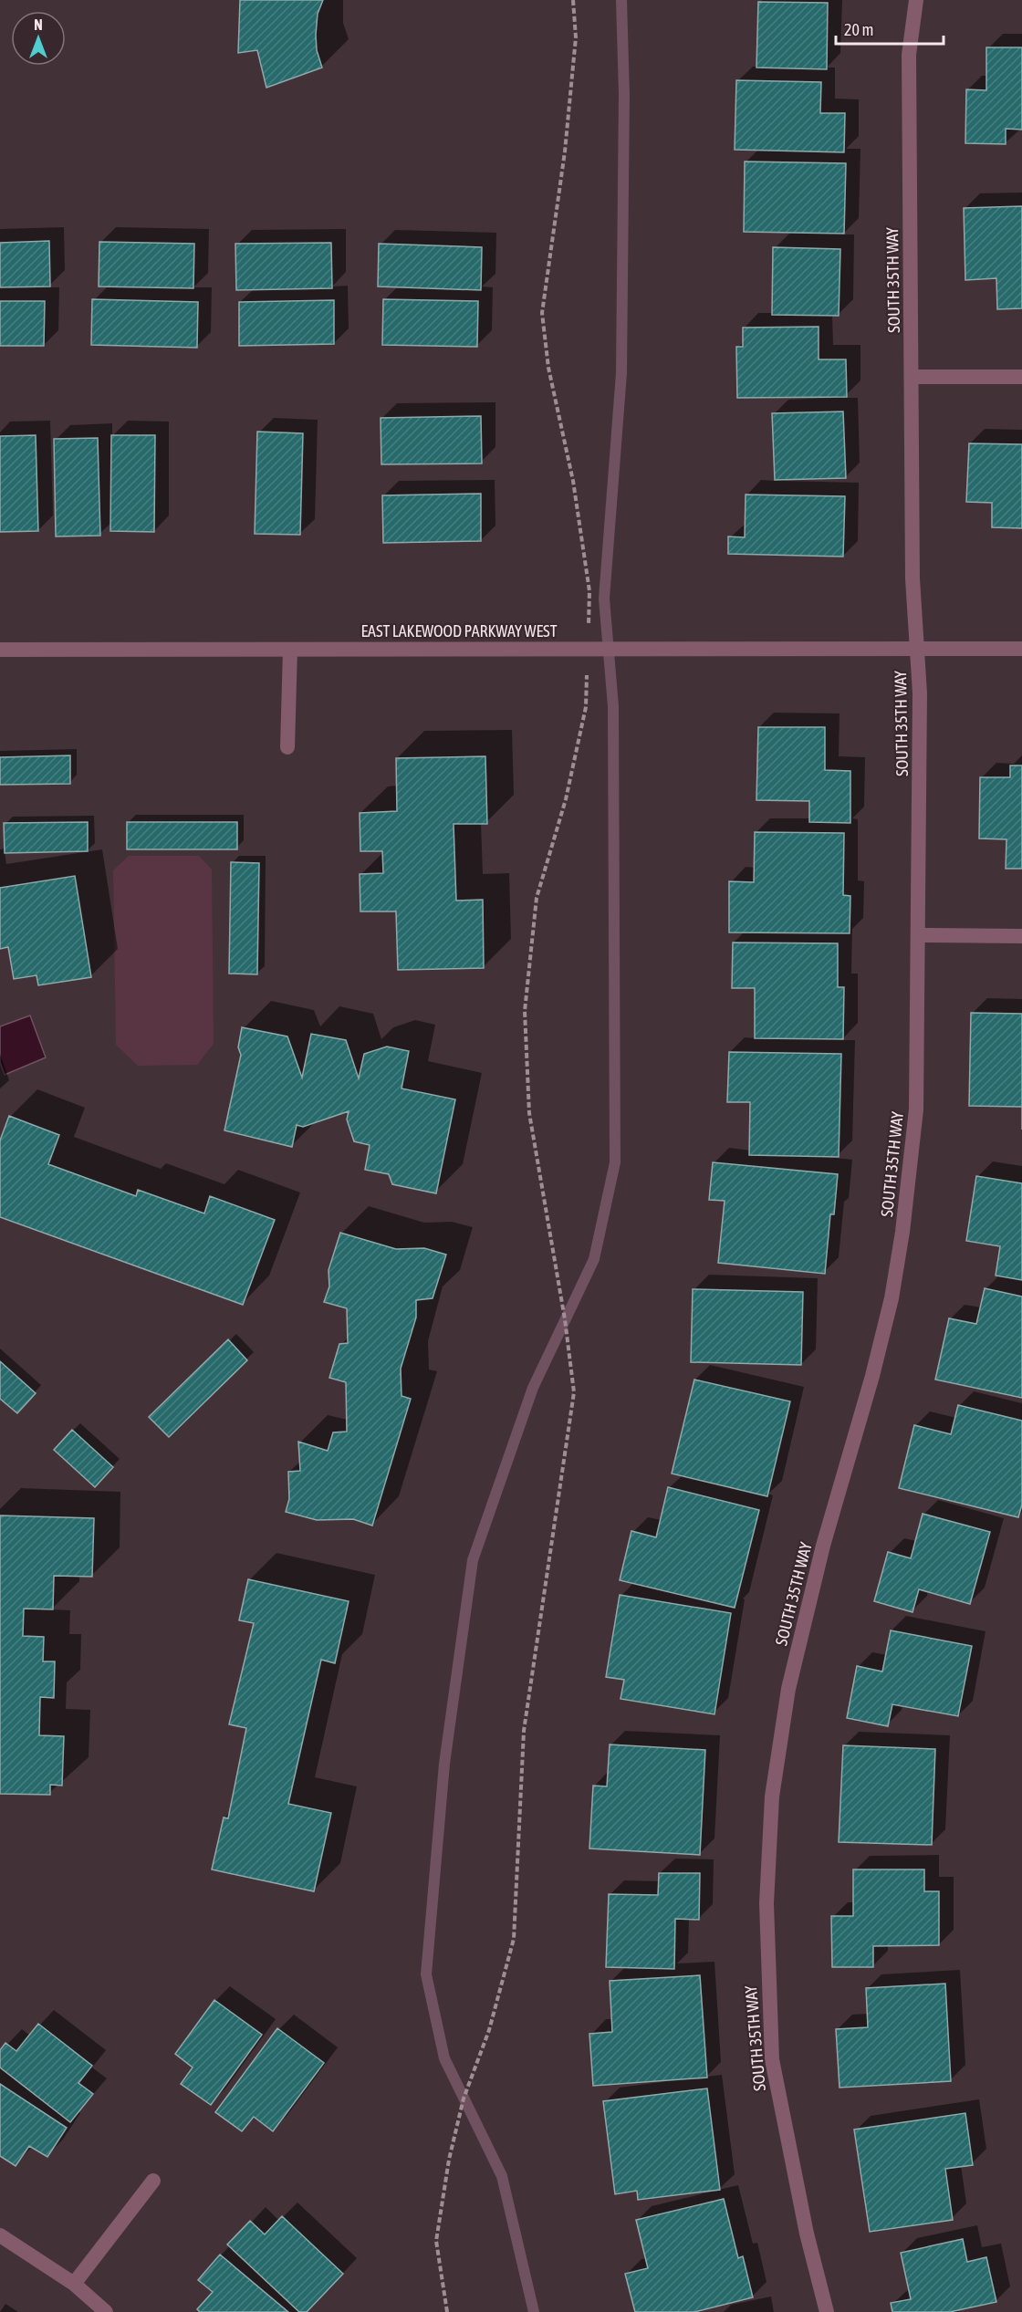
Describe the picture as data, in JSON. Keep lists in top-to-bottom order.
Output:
{
  "streets": {
    "street": ["SOUTH 35TH WAY", "EAST LAKEWOOD PARKWAY WEST"]
  },
  "crossings": [
    ["SOUTH 35TH WAY", "EAST LAKEWOOD PARKWAY WEST"]
  ],
  "scale_bar": "20 m",
  "north": "top"
}
